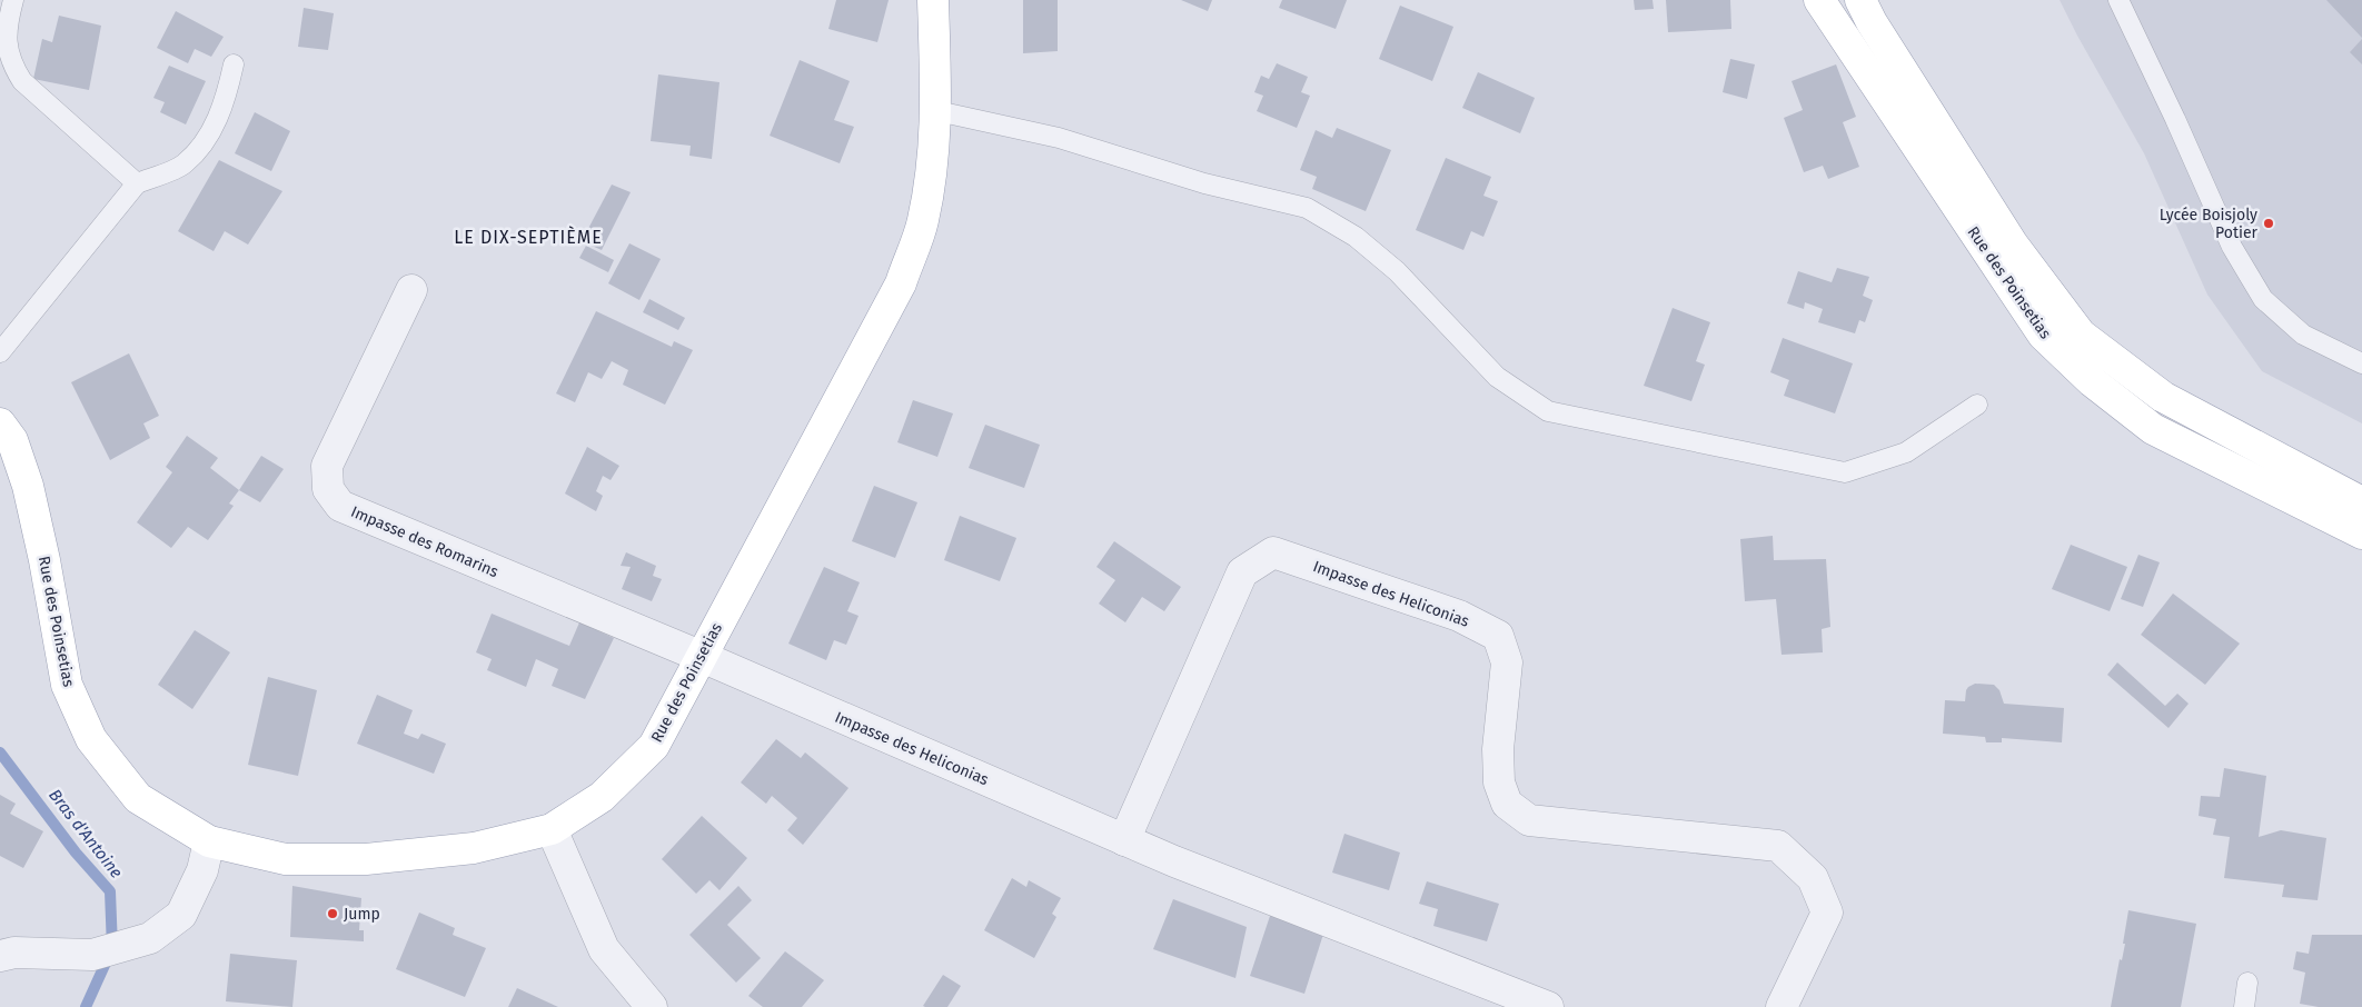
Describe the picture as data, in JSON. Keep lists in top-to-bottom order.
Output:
{
  "streets": {
    "main road": ["Rue des Poinsetias"],
    "street": ["Impasse des Romarins", "Impasse des Heliconias"]
  },
  "crossings": [
    ["Rue des Poinsetias", "Impasse des Romarins"],
    ["Rue des Poinsetias", "Impasse des Heliconias"],
    ["Impasse des Romarins", "Impasse des Heliconias"]
  ],
  "districts": ["LE DIX-SEPTIÈME"],
  "water": ["Bras d'Antoine"],
  "places": ["Lycée Boisjoly Potier", "Jump"]
}
